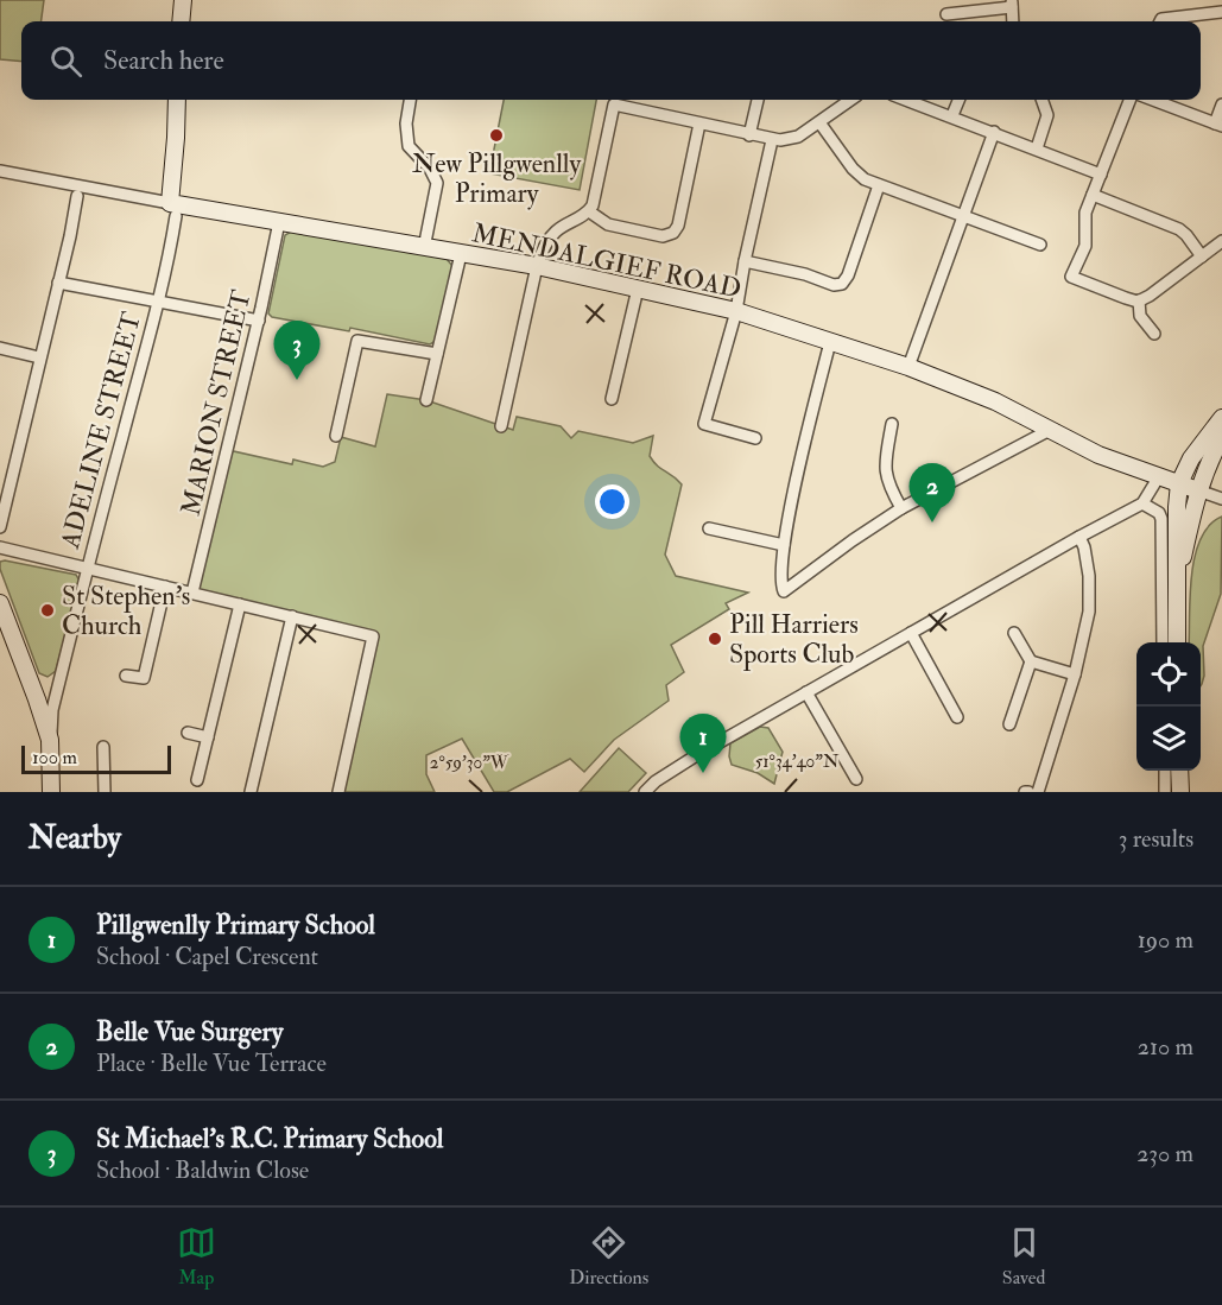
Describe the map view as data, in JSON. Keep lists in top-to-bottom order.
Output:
{
  "streets": {
    "street": ["MENDALGIEF ROAD", "MARION STREET", "ADELINE STREET"]
  },
  "crossings": [
    ["MENDALGIEF ROAD", "MARION STREET"],
    ["MENDALGIEF ROAD", "ADELINE STREET"]
  ],
  "places": ["New Pillgwenlly Primary", "St Stephen's Church", "Pill Harriers Sports Club"],
  "scale_bar": "100 m",
  "page": {
    "search": "Search here",
    "pins": ["3", "2", "1"],
    "scale": "100 m",
    "heading": ["Nearby", "3 results"],
    "list": [
      {
        "mark": "1",
        "name": "Pillgwenlly Primary School",
        "note": "School · Capel Crescent",
        "value": "190 m"
      },
      {
        "mark": "2",
        "name": "Belle Vue Surgery",
        "note": "Place · Belle Vue Terrace",
        "value": "210 m"
      },
      {
        "mark": "3",
        "name": "St Michael's R.C. Primary School",
        "note": "School · Baldwin Close",
        "value": "230 m"
      }
    ],
    "nav": ["Map", "Directions", "Saved"]
  },
  "coordinates": ["51°34'40\"N", "2°59'30\"W"]
}
